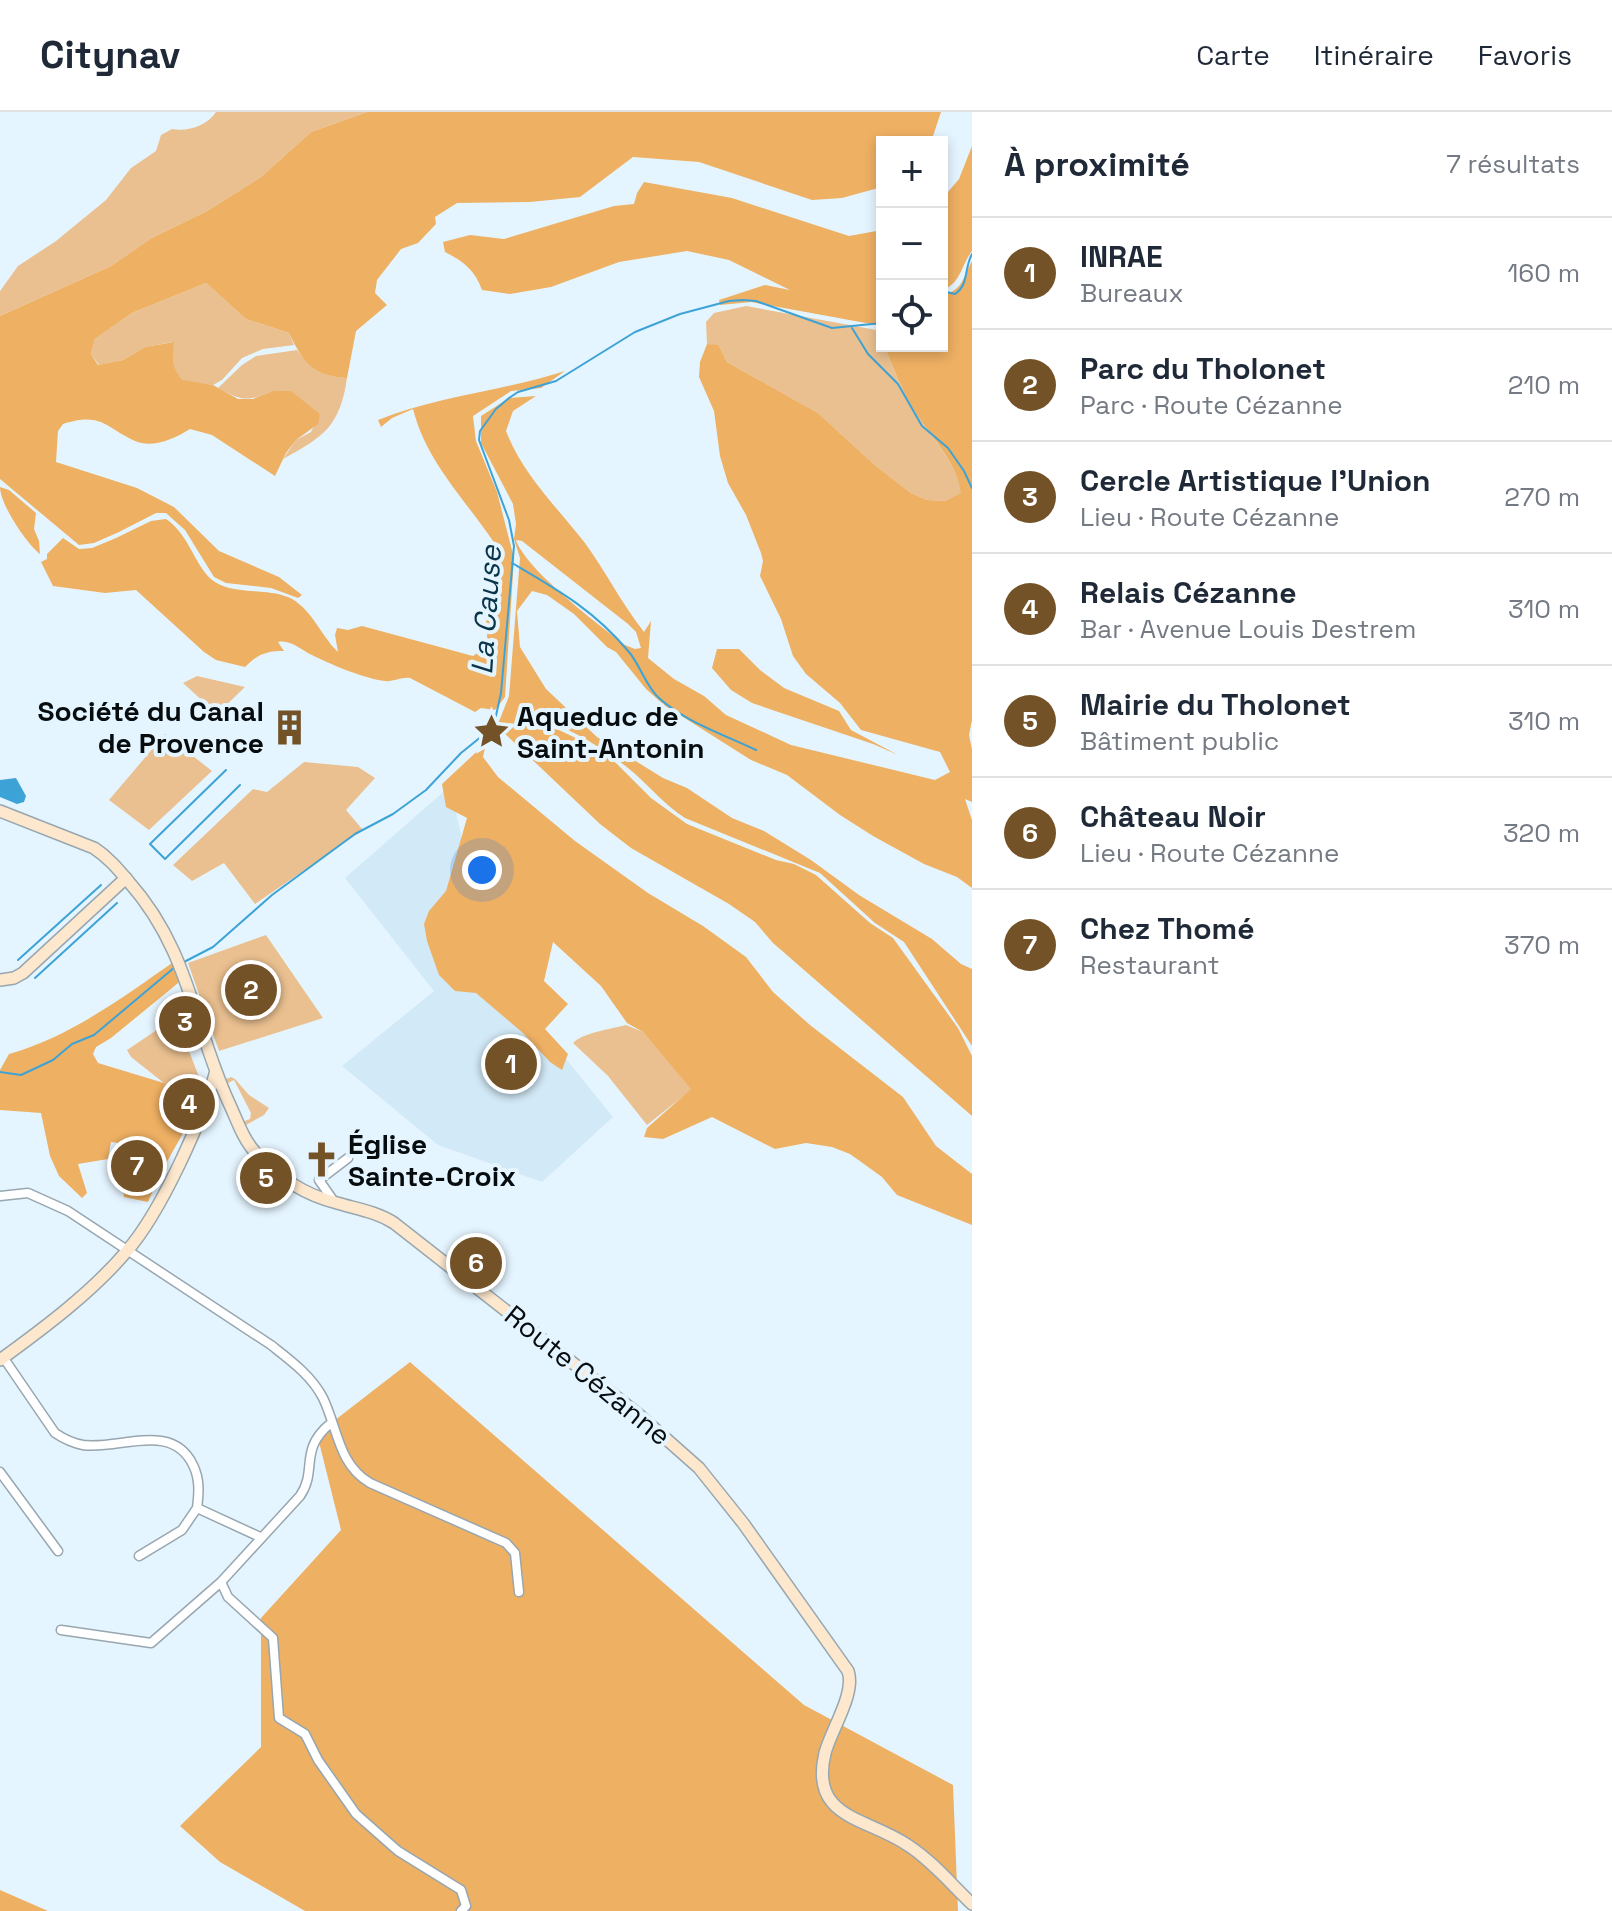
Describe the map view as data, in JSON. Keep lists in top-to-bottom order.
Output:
{
  "streets": {
    "street": ["Route Cézanne"]
  },
  "water": ["La Cause"],
  "places": {
    "building": ["Société du Canal de Provence"],
    "place": ["Aqueduc de Saint-Antonin"],
    "church": ["Église Sainte-Croix"]
  },
  "page": {
    "header": "Citynav",
    "nav": ["Carte", "Itinéraire", "Favoris"],
    "heading": ["À proximité", "7 résultats"],
    "map_buttons": ["+", "−"],
    "list": [
      {
        "mark": "1",
        "name": "INRAE",
        "note": "Bureaux",
        "value": "160 m"
      },
      {
        "mark": "2",
        "name": "Parc du Tholonet",
        "note": "Parc · Route Cézanne",
        "value": "210 m"
      },
      {
        "mark": "3",
        "name": "Cercle Artistique l'Union",
        "note": "Lieu · Route Cézanne",
        "value": "270 m"
      },
      {
        "mark": "4",
        "name": "Relais Cézanne",
        "note": "Bar · Avenue Louis Destrem",
        "value": "310 m"
      },
      {
        "mark": "5",
        "name": "Mairie du Tholonet",
        "note": "Bâtiment public",
        "value": "310 m"
      },
      {
        "mark": "6",
        "name": "Château Noir",
        "note": "Lieu · Route Cézanne",
        "value": "320 m"
      },
      {
        "mark": "7",
        "name": "Chez Thomé",
        "note": "Restaurant",
        "value": "370 m"
      }
    ],
    "pins": [
      "2",
      "3",
      "1",
      "4",
      "7",
      "5",
      "6"
    ]
  }
}
